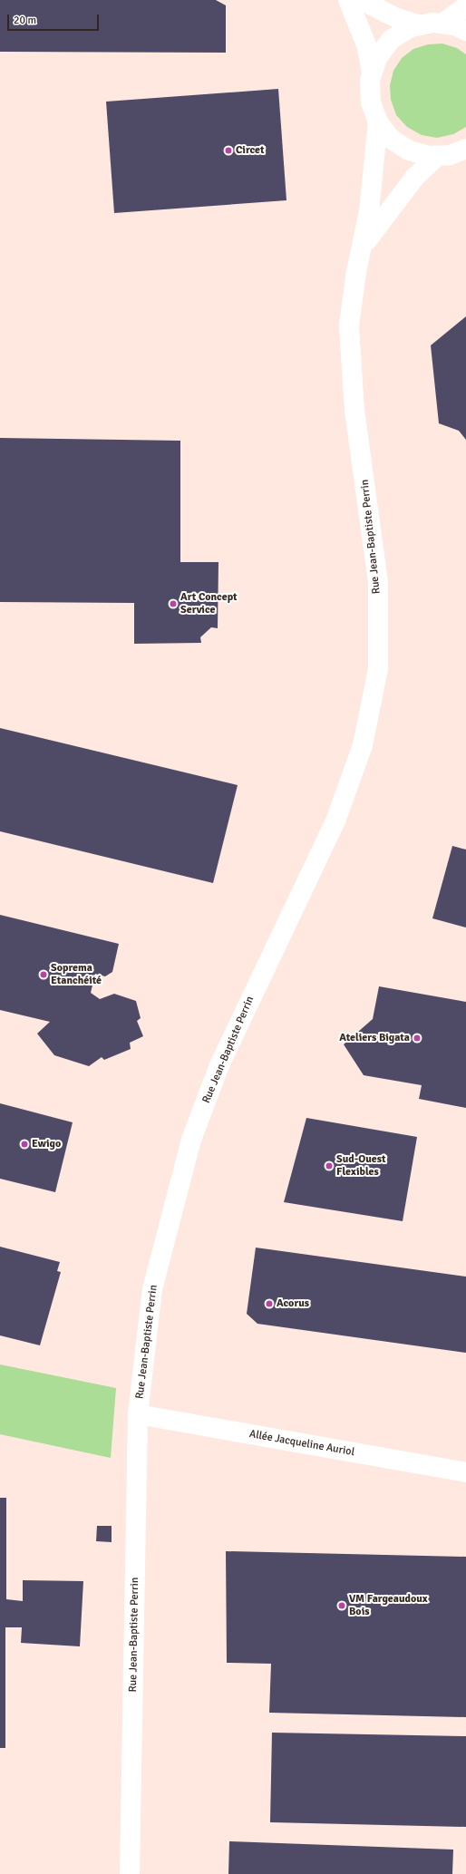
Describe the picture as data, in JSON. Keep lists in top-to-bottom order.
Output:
{
  "streets": {
    "street": ["Rue Jean-Baptiste Perrin", "Allée Jacqueline Auriol"]
  },
  "crossings": [
    ["Rue Jean-Baptiste Perrin", "Allée Jacqueline Auriol"]
  ],
  "places": [
    "Circet",
    "Art Concept Service",
    "Soprema Etanchéité",
    "Ateliers Bigata",
    "Ewigo",
    "Sud-Ouest Flexibles",
    "Acorus",
    "VM Fargeaudoux Bois"
  ],
  "scale_bar": "20 m"
}
